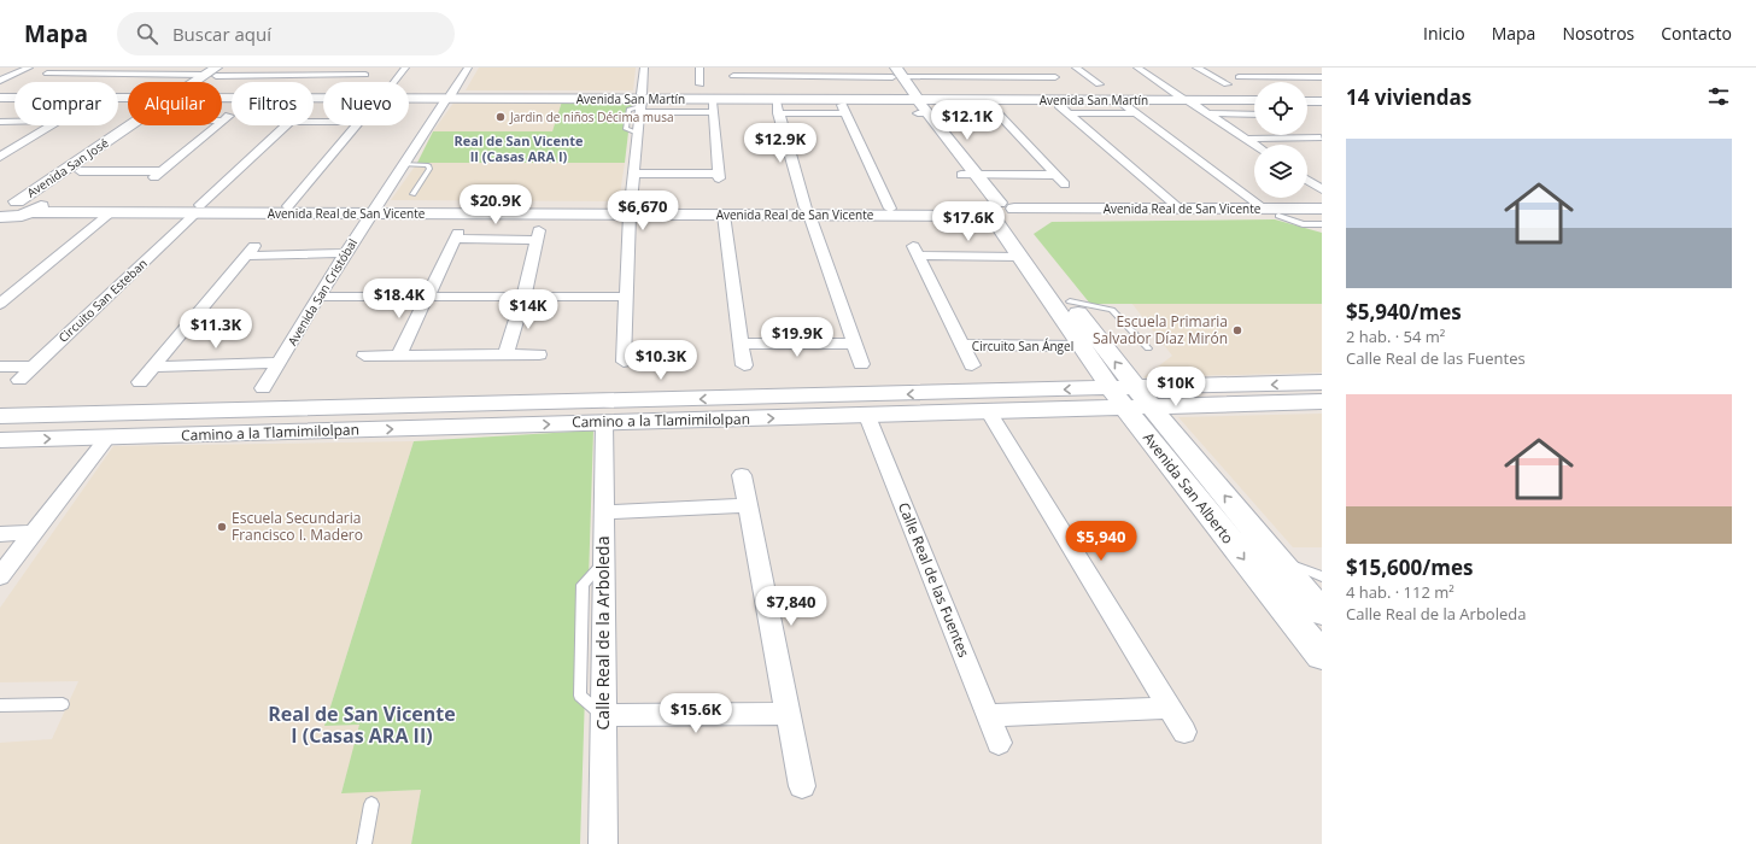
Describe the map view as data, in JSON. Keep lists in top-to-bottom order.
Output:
{
  "streets": {
    "street": [
      "Avenida San Martín",
      "Avenida San José",
      "Avenida Real de San Vicente",
      "Avenida San Cristóbal",
      "Circuito San Esteban",
      "Circuito San Ángel",
      "Camino a la Tlamimilolpan",
      "Avenida San Alberto",
      "Calle Real de las Fuentes",
      "Calle Real de la Arboleda"
    ]
  },
  "crossings": [
    ["Avenida San Martín", "Avenida San Cristóbal"],
    ["Avenida San Martín", "Avenida San Alberto"],
    ["Avenida San José", "Avenida Real de San Vicente"],
    ["Avenida Real de San Vicente", "Avenida San Cristóbal"],
    ["Avenida Real de San Vicente", "Circuito San Esteban"],
    ["Avenida Real de San Vicente", "Avenida San Alberto"],
    ["Circuito San Ángel", "Avenida San Alberto"],
    ["Camino a la Tlamimilolpan", "Avenida San Alberto"],
    ["Camino a la Tlamimilolpan", "Calle Real de las Fuentes"],
    ["Camino a la Tlamimilolpan", "Calle Real de la Arboleda"]
  ],
  "districts": ["Real de San Vicente II (Casas ARA I)", "Real de San Vicente I (Casas ARA II)"],
  "places": ["Jardin de niños Décima musa", "Escuela Primaria Salvador Díaz Mirón", "Escuela Secundaria Francisco I. Madero"],
  "page": {
    "header": "Mapa",
    "search": "Buscar aquí",
    "nav": [
      "Inicio",
      "Mapa",
      "Nosotros",
      "Contacto"
    ],
    "heading": "14 viviendas",
    "chip": [
      "Comprar",
      "Alquilar",
      "Filtros",
      "Nuevo"
    ],
    "price": [
      "$12.1K",
      "$12.9K",
      "$20.9K",
      "$6,670",
      "$17.6K",
      "$18.4K",
      "$14K",
      "$11.3K",
      "$19.9K",
      "$10.3K",
      "$10K",
      "$5,940",
      "$7,840",
      "$15.6K"
    ],
    "list": [
      {
        "name": "$5,940/mes",
        "note": "2 hab. · 54 m² · Calle Real de las Fuentes"
      },
      {
        "name": "$15,600/mes",
        "note": "4 hab. · 112 m² · Calle Real de la Arboleda"
      }
    ]
  }
}
